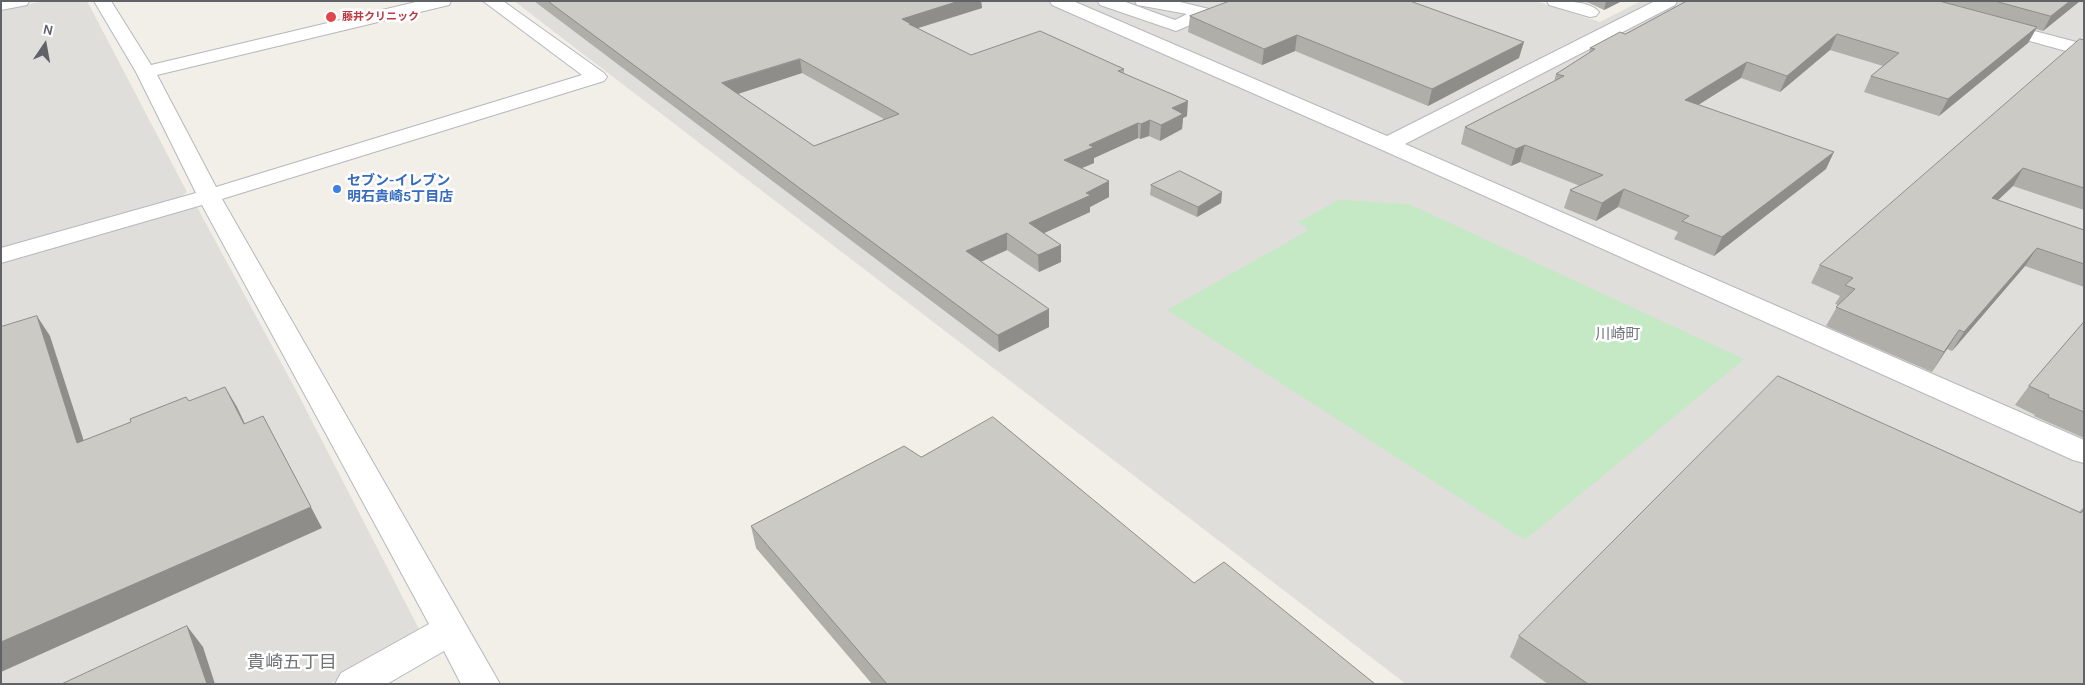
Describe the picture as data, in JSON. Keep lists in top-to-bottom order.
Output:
{
  "districts": ["川崎町", "貴崎五丁目"],
  "places": ["藤井クリニック", "セブン-イレブン 明石貴崎5丁目店"],
  "north": "top"
}
